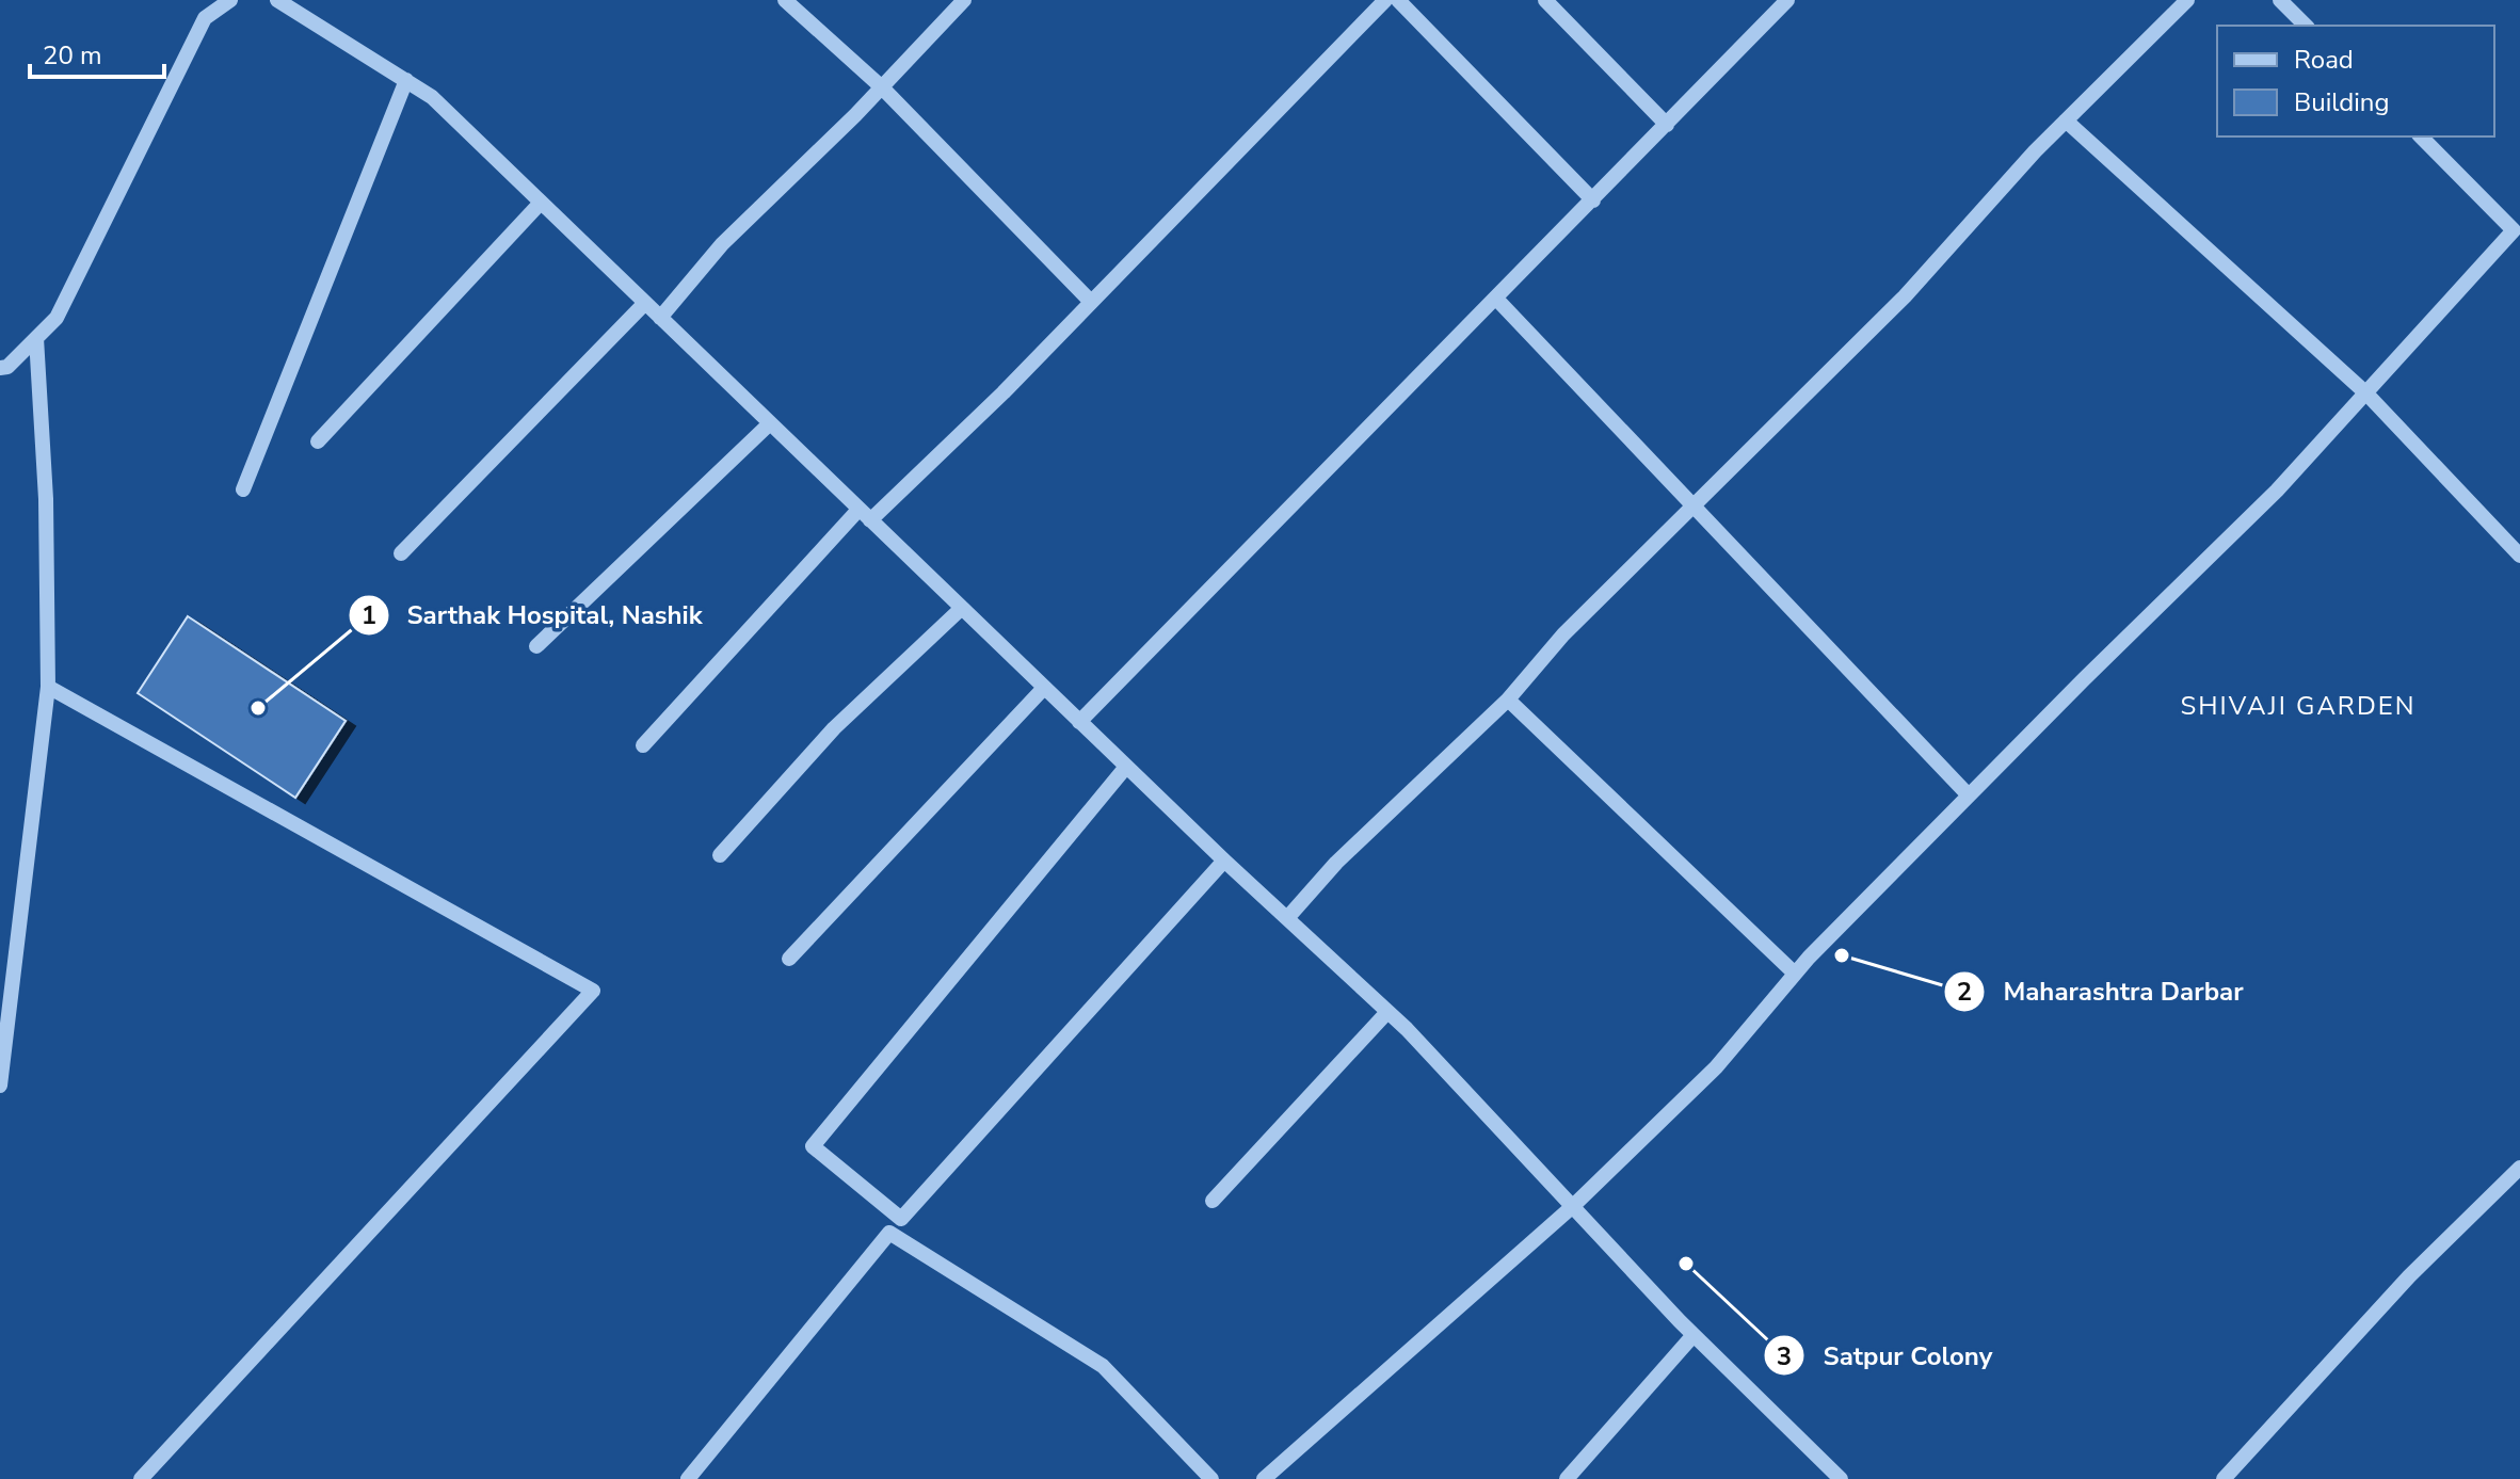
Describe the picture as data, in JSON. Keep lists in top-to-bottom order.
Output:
{
  "districts": ["SHIVAJI GARDEN"],
  "places": ["Sarthak Hospital, Nashik", "Maharashtra Darbar", "Satpur Colony"],
  "legend": ["Road", "Building"],
  "scale_bar": "20 m"
}
